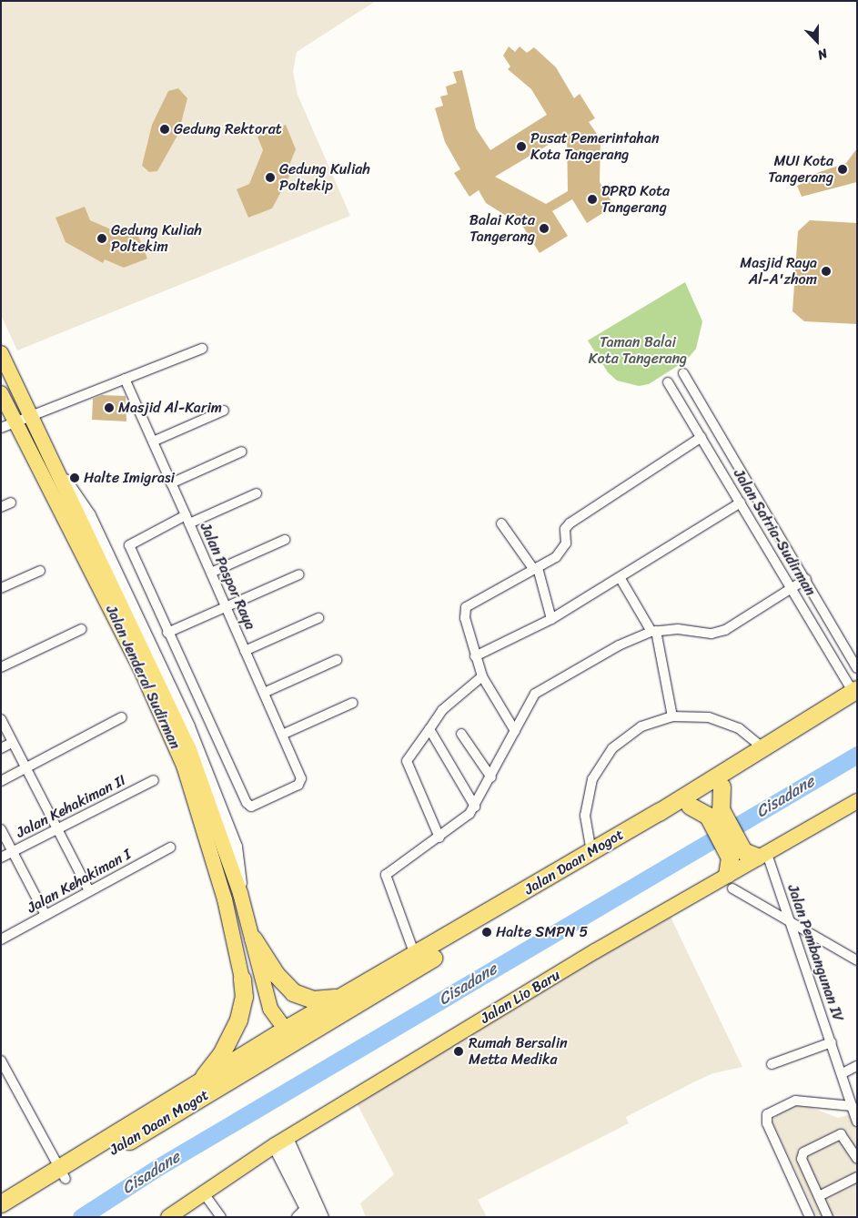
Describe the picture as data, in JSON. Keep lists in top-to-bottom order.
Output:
{
  "streets": {
    "highway": ["Jalan Daan Mogot"],
    "main road": ["Jalan Jenderal Sudirman", "Jalan Lio Baru"],
    "street": [
      "Jalan Satria-Sudirman",
      "Jalan Paspor Raya",
      "Jalan Kehakiman II",
      "Jalan Kehakiman I",
      "Jalan Pembangunan IV"
    ]
  },
  "crossings": [
    ["Jalan Satria-Sudirman", "Jalan Daan Mogot"],
    ["Jalan Jenderal Sudirman", "Jalan Daan Mogot"],
    ["Jalan Pembangunan IV", "Jalan Lio Baru"]
  ],
  "water": ["Cisadane"],
  "parks": ["Taman Balai Kota Tangerang"],
  "places": [
    "Gedung Rektorat",
    "Pusat Pemerintahan Kota Tangerang",
    "MUI Kota Tangerang",
    "Gedung Kuliah Poltekip",
    "DPRD Kota Tangerang",
    "Balai Kota Tangerang",
    "Gedung Kuliah Poltekim",
    "Masjid Raya Al-A'zhom",
    "Masjid Al-Karim",
    "Halte Imigrasi",
    "Halte SMPN 5",
    "Rumah Bersalin Metta Medika"
  ],
  "north": "bottom"
}
